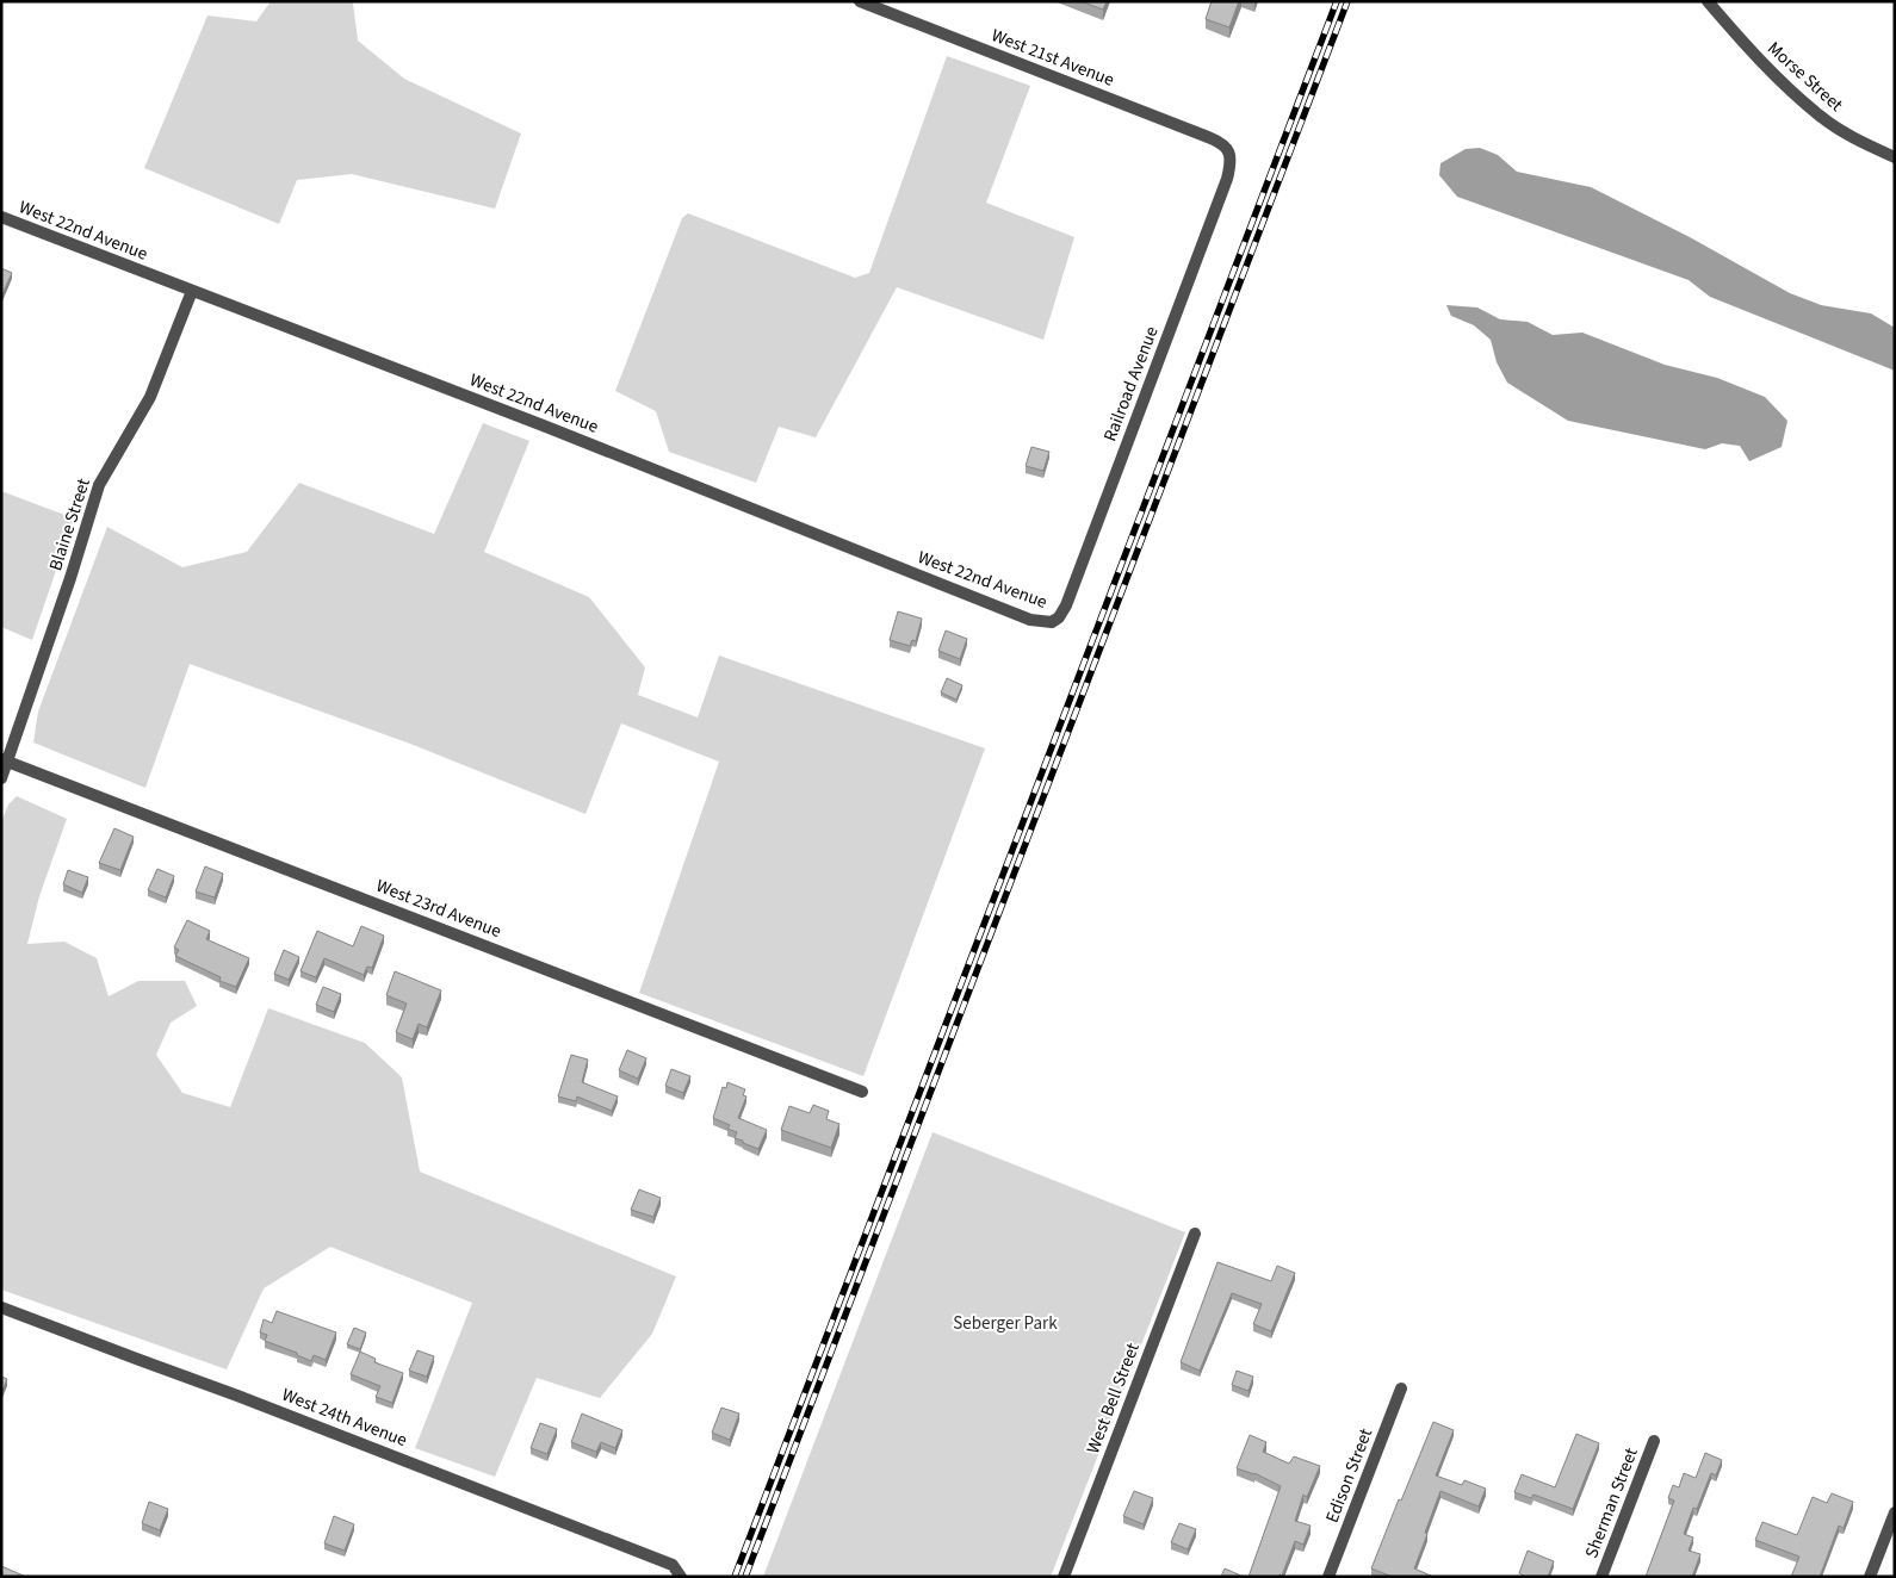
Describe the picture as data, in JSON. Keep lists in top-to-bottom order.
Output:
{
  "streets": {
    "street": [
      "West 21st Avenue",
      "Morse Street",
      "West 22nd Avenue",
      "Railroad Avenue",
      "Blaine Street",
      "West 23rd Avenue",
      "West Bell Street",
      "West 24th Avenue",
      "Edison Street",
      "Sherman Street"
    ]
  },
  "crossings": [
    ["West 21st Avenue", "Railroad Avenue"],
    ["West 22nd Avenue", "Railroad Avenue"],
    ["West 22nd Avenue", "Blaine Street"],
    ["Blaine Street", "West 23rd Avenue"]
  ],
  "parks": ["Seberger Park"]
}
